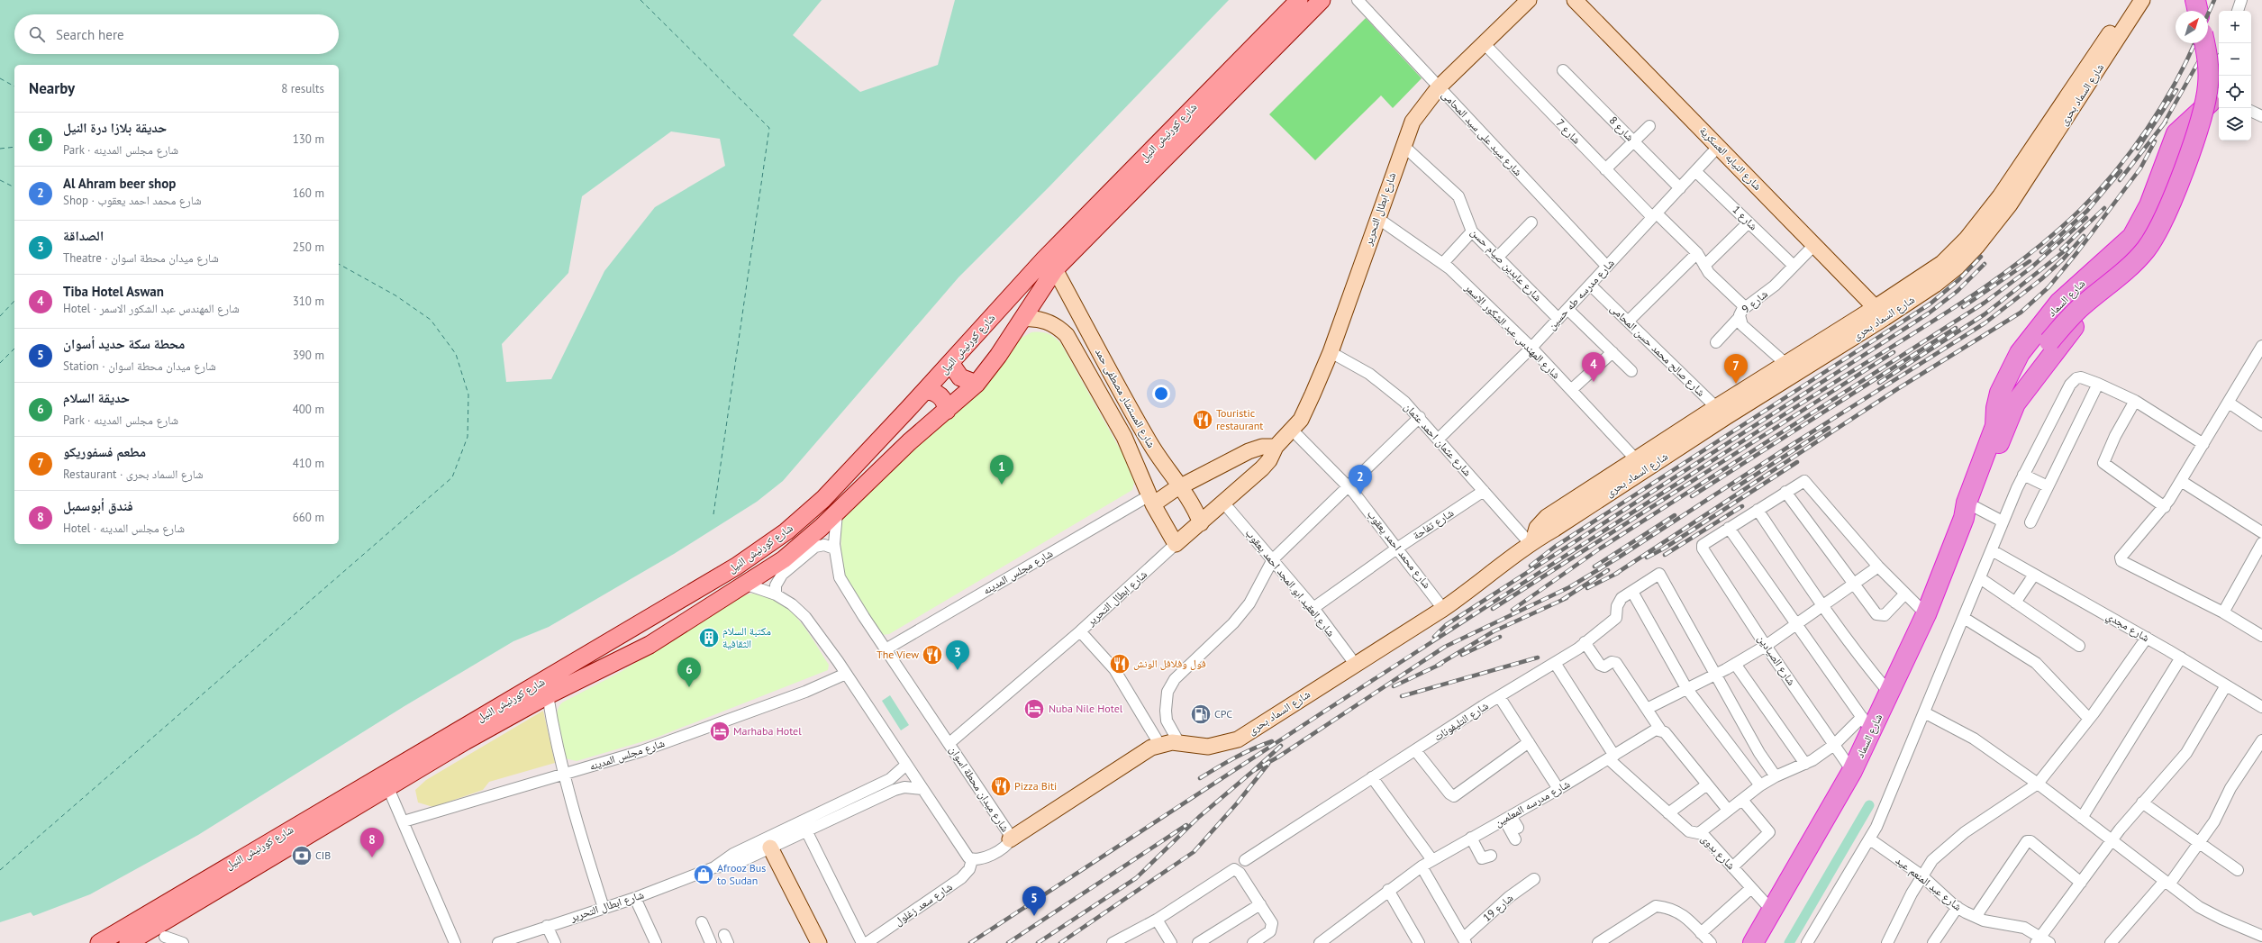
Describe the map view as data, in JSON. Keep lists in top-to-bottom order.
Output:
{
  "streets": {
    "highway": ["شارع السماد"],
    "main road": ["شارع كورنيش النيل"],
    "street": [
      "شارع السماد بحرى",
      "شارع 8",
      "شارع 7",
      "شارع سيد على سيد المحامى",
      "شارع النيابه العسكرية",
      "شارع ابطال التحرير",
      "شارع 1",
      "شارع عابدين صيام حسن",
      "شارع مدرسه طه حسين",
      "شارع 9",
      "شارع المهندس عبد الشكور الاسمر",
      "شارع صالح محمد حسن المحامى",
      "شارع المستشار مصطفى حمد",
      "شارع عثمان احمد عثمان",
      "شارع تفاحة",
      "شارع محمد احمد يعقوب",
      "شارع مجلس المدينه",
      "شارع العقيد ابو المجد احمد يعقوب",
      "شارع مجدي",
      "شارع الصيادين",
      "شارع التليفونات",
      "شارع ميدان محطة اسوان",
      "شارع مدرسه المعلمين",
      "شارع بدوى",
      "شارع عبد المنعم عيد",
      "شارع سعد زغلول",
      "شارع 19"
    ]
  },
  "crossings": [
    ["شارع السماد بحرى", "شارع النيابه العسكرية"],
    ["شارع السماد بحرى", "شارع 9"],
    ["شارع السماد بحرى", "شارع المهندس عبد الشكور الاسمر"],
    ["شارع السماد بحرى", "شارع صالح محمد حسن المحامى"],
    ["شارع السماد بحرى", "شارع عثمان احمد عثمان"],
    ["شارع السماد بحرى", "شارع محمد احمد يعقوب"],
    ["شارع السماد بحرى", "شارع العقيد ابو المجد احمد يعقوب"],
    ["شارع السماد بحرى", "شارع ميدان محطة اسوان"],
    ["شارع 8", "شارع مدرسه طه حسين"],
    ["شارع 7", "شارع ابطال التحرير"],
    ["شارع 7", "شارع مدرسه طه حسين"],
    ["شارع 7", "شارع 9"],
    ["شارع كورنيش النيل", "شارع المستشار مصطفى حمد"],
    ["شارع كورنيش النيل", "شارع ميدان محطة اسوان"],
    ["شارع سيد على سيد المحامى", "شارع ابطال التحرير"],
    ["شارع سيد على سيد المحامى", "شارع مدرسه طه حسين"],
    ["شارع النيابه العسكرية", "شارع مدرسه طه حسين"],
    ["شارع النيابه العسكرية", "شارع 9"],
    ["شارع ابطال التحرير", "شارع عابدين صيام حسن"],
    ["شارع ابطال التحرير", "شارع المهندس عبد الشكور الاسمر"],
    ["شارع ابطال التحرير", "شارع المستشار مصطفى حمد"],
    ["شارع ابطال التحرير", "شارع عثمان احمد عثمان"],
    ["شارع ابطال التحرير", "شارع محمد احمد يعقوب"],
    ["شارع ابطال التحرير", "شارع العقيد ابو المجد احمد يعقوب"],
    ["شارع ابطال التحرير", "شارع ميدان محطة اسوان"],
    ["شارع 1", "شارع مدرسه طه حسين"],
    ["شارع 1", "شارع 9"],
    ["شارع عابدين صيام حسن", "شارع مدرسه طه حسين"],
    ["شارع مدرسه طه حسين", "شارع المهندس عبد الشكور الاسمر"],
    ["شارع مدرسه طه حسين", "شارع صالح محمد حسن المحامى"],
    ["شارع مدرسه طه حسين", "شارع عثمان احمد عثمان"],
    ["شارع السماد", "شارع الصيادين"],
    ["شارع السماد", "شارع بدوى"],
    ["شارع المستشار مصطفى حمد", "شارع مجلس المدينه"],
    ["شارع عثمان احمد عثمان", "شارع تفاحة"],
    ["شارع تفاحة", "شارع محمد احمد يعقوب"],
    ["شارع تفاحة", "شارع العقيد ابو المجد احمد يعقوب"],
    ["شارع مجلس المدينه", "شارع ميدان محطة اسوان"],
    ["شارع التليفونات", "شارع بدوى"],
    ["شارع ميدان محطة اسوان", "شارع سعد زغلول"],
    ["شارع مدرسه المعلمين", "شارع بدوى"]
  ],
  "places": {
    "restaurant": [
      "Touristic restaurant",
      "The View",
      "فول وفلافل الونش",
      "Pizza Biti"
    ],
    "building": ["مكتبة السلام الثقافية"],
    "hotel": ["Nuba Nile Hotel", "Marhaba Hotel"],
    "fuel station": ["CPC"],
    "bank": ["CIB"],
    "shop": ["Afrooz Bus to Sudan"]
  },
  "north": "top right",
  "page": {
    "map_buttons": ["+", "−"],
    "search": "Search here",
    "heading": ["Nearby", "8 results"],
    "list": [
      {
        "mark": "1",
        "name": "حديقة بلازا درة النيل",
        "note": "Park · شارع مجلس المدينه",
        "value": "130 m"
      },
      {
        "mark": "2",
        "name": "Al Ahram beer shop",
        "note": "Shop · شارع محمد احمد يعقوب",
        "value": "160 m"
      },
      {
        "mark": "3",
        "name": "الصداقة",
        "note": "Theatre · شارع ميدان محطة اسوان",
        "value": "250 m"
      },
      {
        "mark": "4",
        "name": "Tiba Hotel Aswan",
        "note": "Hotel · شارع المهندس عبد الشكور الاسمر",
        "value": "310 m"
      },
      {
        "mark": "5",
        "name": "محطة سكة حديد أسوان",
        "note": "Station · شارع ميدان محطة اسوان",
        "value": "390 m"
      },
      {
        "mark": "6",
        "name": "حديقة السلام",
        "note": "Park · شارع مجلس المدينه",
        "value": "400 m"
      },
      {
        "mark": "7",
        "name": "مطعم فسفوريكو",
        "note": "Restaurant · شارع السماد بحرى",
        "value": "410 m"
      },
      {
        "mark": "8",
        "name": "فندق أبوسمبل",
        "note": "Hotel · شارع مجلس المدينه",
        "value": "660 m"
      }
    ],
    "pins": [
      "4",
      "7",
      "1",
      "2",
      "3",
      "6",
      "8",
      "5"
    ]
  }
}
